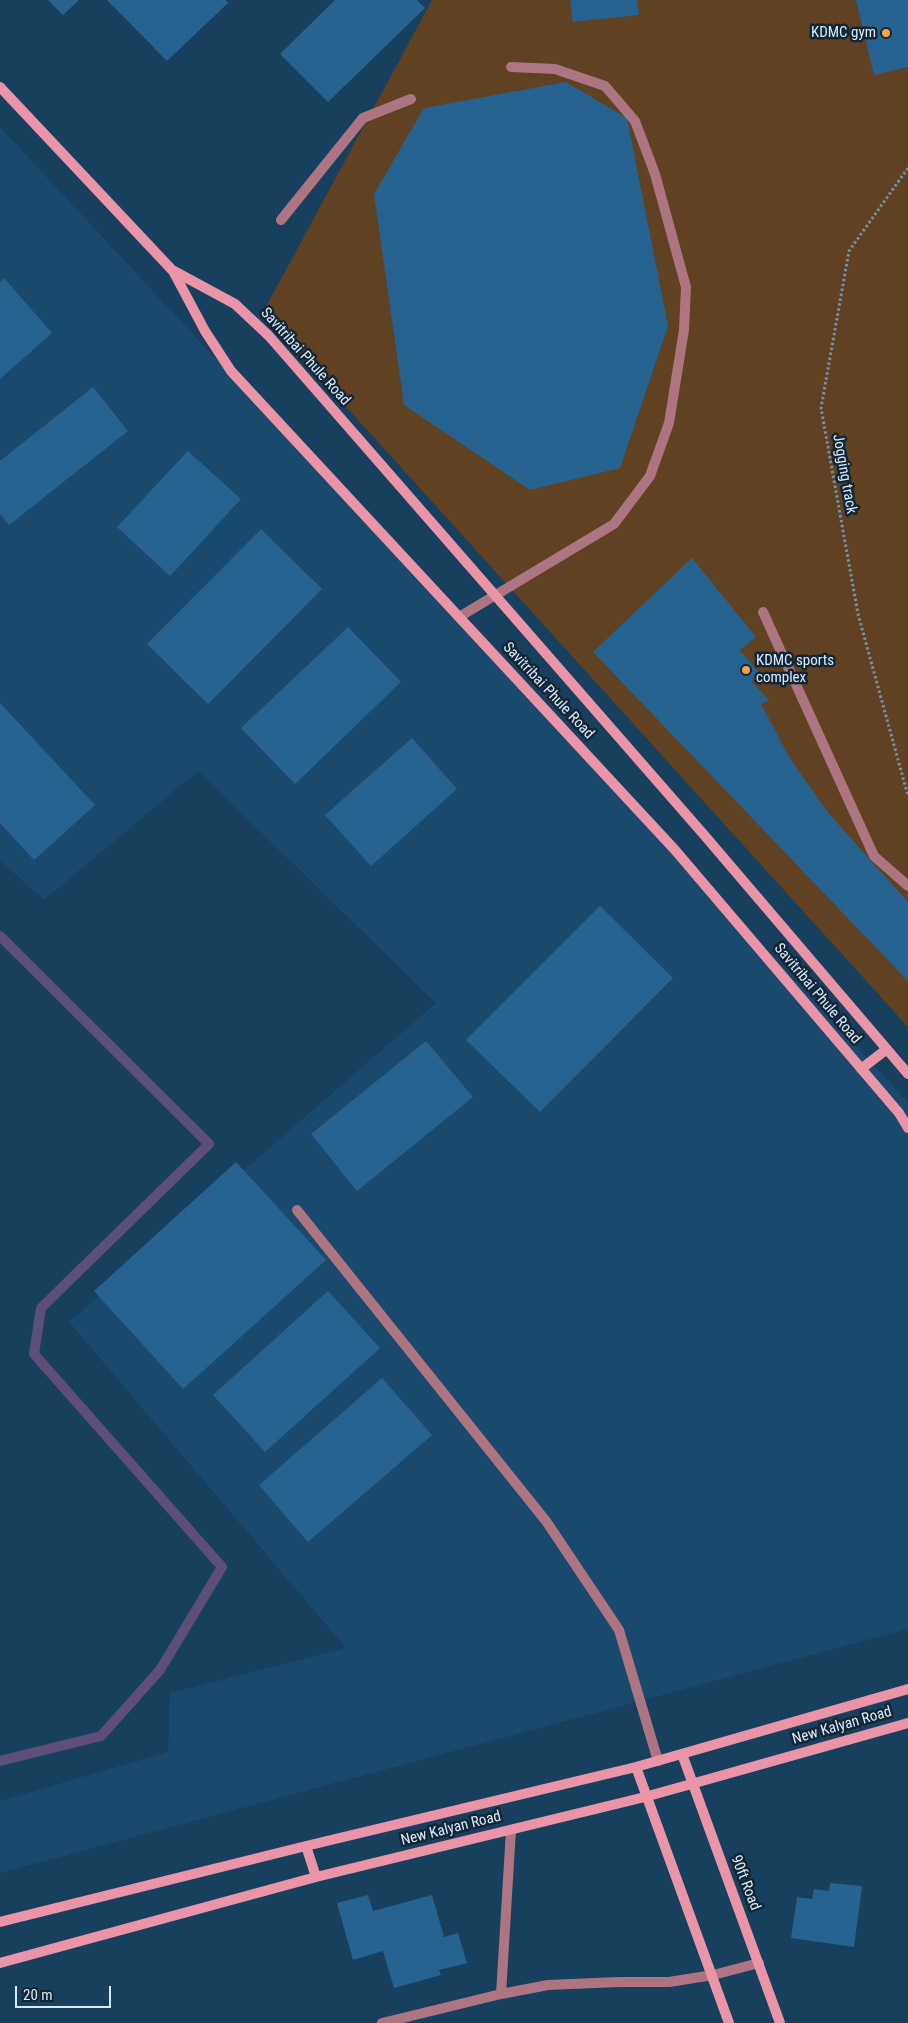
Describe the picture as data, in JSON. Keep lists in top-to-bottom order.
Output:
{
  "streets": {
    "street": ["Savitribai Phule Road", "New Kalyan Road", "90ft Road"],
    "path": ["Jogging track"]
  },
  "crossings": [
    ["New Kalyan Road", "90ft Road"]
  ],
  "places": ["KDMC gym", "KDMC sports complex"],
  "scale_bar": "20 m"
}
